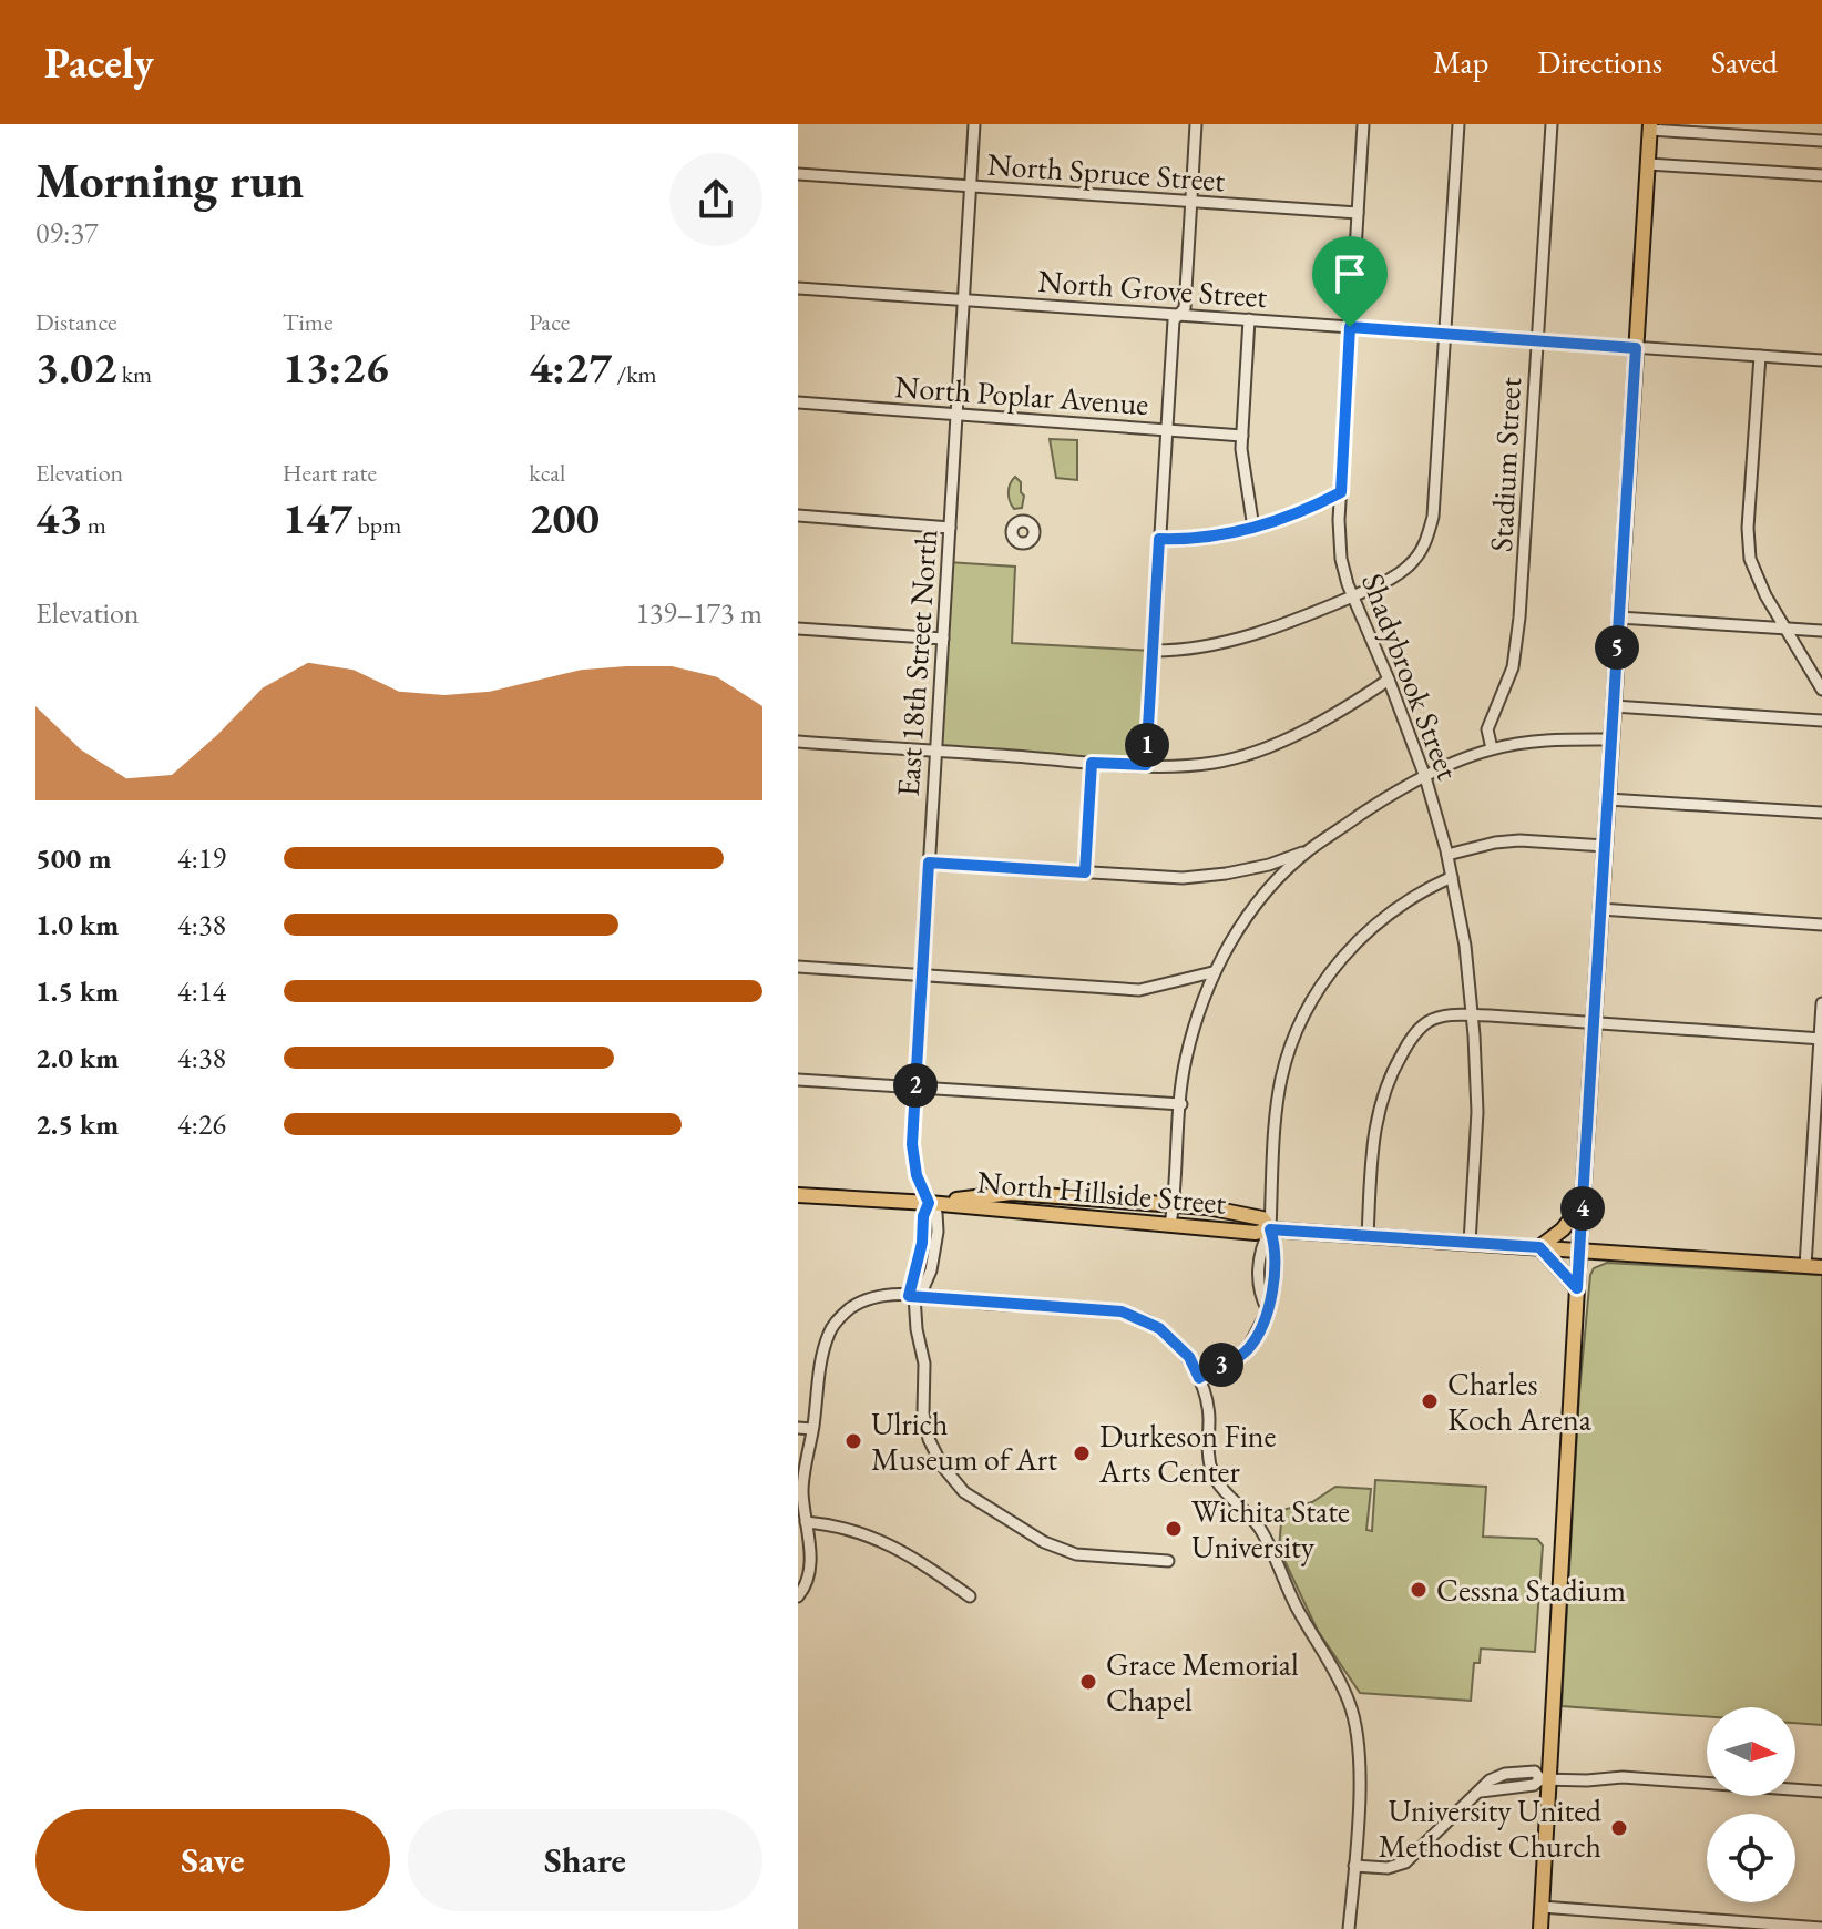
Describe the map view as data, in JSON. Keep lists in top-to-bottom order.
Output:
{
  "streets": {
    "main road": ["North Hillside Street"],
    "street": [
      "North Spruce Street",
      "North Grove Street",
      "North Poplar Avenue",
      "Stadium Street",
      "East 18th Street North",
      "Shadybrook Street"
    ]
  },
  "crossings": [
    ["North Spruce Street", "East 18th Street North"],
    ["North Spruce Street", "Shadybrook Street"],
    ["North Grove Street", "Stadium Street"],
    ["North Grove Street", "East 18th Street North"],
    ["North Grove Street", "Shadybrook Street"],
    ["North Poplar Avenue", "East 18th Street North"],
    ["East 18th Street North", "North Hillside Street"],
    ["Shadybrook Street", "North Hillside Street"]
  ],
  "places": [
    "Charles Koch Arena",
    "Ulrich Museum of Art",
    "Durkeson Fine Arts Center",
    "Wichita State University",
    "Cessna Stadium",
    "Grace Memorial Chapel",
    "University United Methodist Church"
  ],
  "north": "right",
  "page": {
    "header": "Pacely",
    "nav": ["Map", "Directions", "Saved"],
    "heading": ["Morning run", "09:37"],
    "stats": [
      ["Distance", "3.02 km"],
      ["Time", "13:26"],
      ["Pace", "4:27 /km"],
      ["Elevation", "43 m"],
      ["Heart rate", "147 bpm"],
      ["kcal", "200"]
    ],
    "chart": ["Elevation", "139–173 m"],
    "pins": [
      "5",
      "1",
      "2",
      "4",
      "3"
    ],
    "list": [
      {
        "name": "500 m",
        "note": "4:19"
      },
      {
        "name": "1.0 km",
        "note": "4:38"
      },
      {
        "name": "1.5 km",
        "note": "4:14"
      },
      {
        "name": "2.0 km",
        "note": "4:38"
      },
      {
        "name": "2.5 km",
        "note": "4:26"
      }
    ],
    "buttons": ["Save", "Share"]
  }
}
